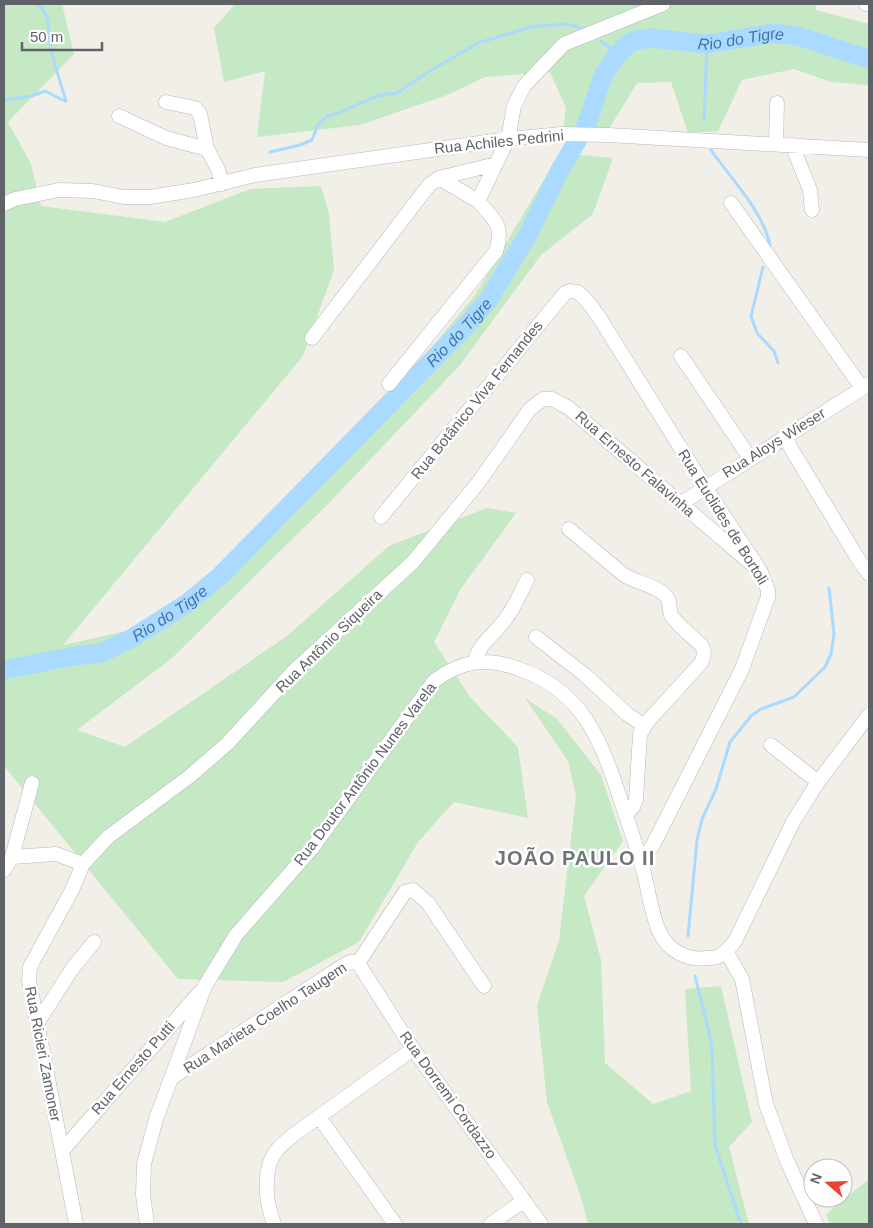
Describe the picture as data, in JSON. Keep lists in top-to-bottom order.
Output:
{
  "streets": {
    "street": [
      "Rua Achiles Pedrini",
      "Rua Botânico Viva Fernandes",
      "Rua Aloys Wieser",
      "Rua Ernesto Falavinha",
      "Rua Euclides de Bortoli",
      "Rua Antônio Siqueira",
      "Rua Doutor Antônio Nunes Varela",
      "Rua Marieta Coelho Taugem",
      "Rua Ricieri Zamoner",
      "Rua Ernesto Putti",
      "Rua Dorremi Cordazzo"
    ]
  },
  "crossings": [
    ["Rua Botânico Viva Fernandes", "Rua Euclides de Bortoli"],
    ["Rua Aloys Wieser", "Rua Ernesto Falavinha"],
    ["Rua Aloys Wieser", "Rua Euclides de Bortoli"],
    ["Rua Ernesto Falavinha", "Rua Euclides de Bortoli"],
    ["Rua Ernesto Falavinha", "Rua Antônio Siqueira"],
    ["Rua Euclides de Bortoli", "Rua Doutor Antônio Nunes Varela"],
    ["Rua Antônio Siqueira", "Rua Ricieri Zamoner"],
    ["Rua Doutor Antônio Nunes Varela", "Rua Marieta Coelho Taugem"],
    ["Rua Doutor Antônio Nunes Varela", "Rua Ernesto Putti"],
    ["Rua Marieta Coelho Taugem", "Rua Dorremi Cordazzo"],
    ["Rua Ricieri Zamoner", "Rua Ernesto Putti"]
  ],
  "districts": ["JOÃO PAULO II"],
  "water": ["Rio do Tigre"],
  "scale_bar": "50 m",
  "north": "left"
}
